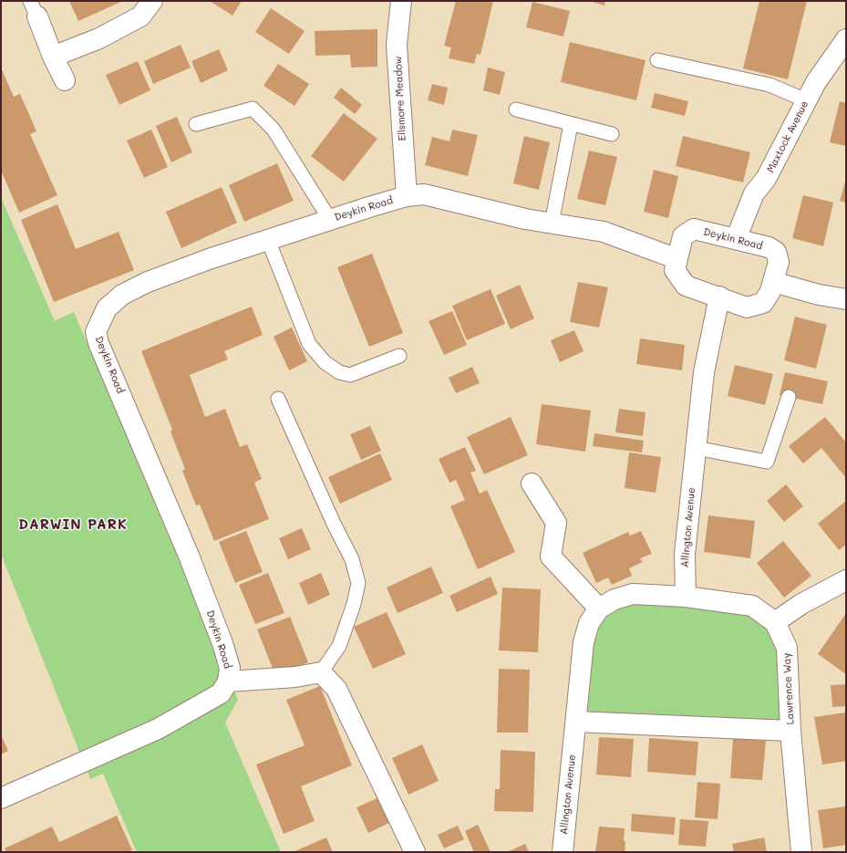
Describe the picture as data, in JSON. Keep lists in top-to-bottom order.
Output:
{
  "streets": {
    "street": [
      "Ellsmore Meadow",
      "Maxtock Avenue",
      "Deykin Road",
      "Allington Avenue",
      "Lawrence Way"
    ]
  },
  "crossings": [
    ["Ellsmore Meadow", "Deykin Road"],
    ["Maxtock Avenue", "Deykin Road"],
    ["Deykin Road", "Allington Avenue"],
    ["Allington Avenue", "Lawrence Way"]
  ],
  "districts": ["DARWIN PARK"]
}
